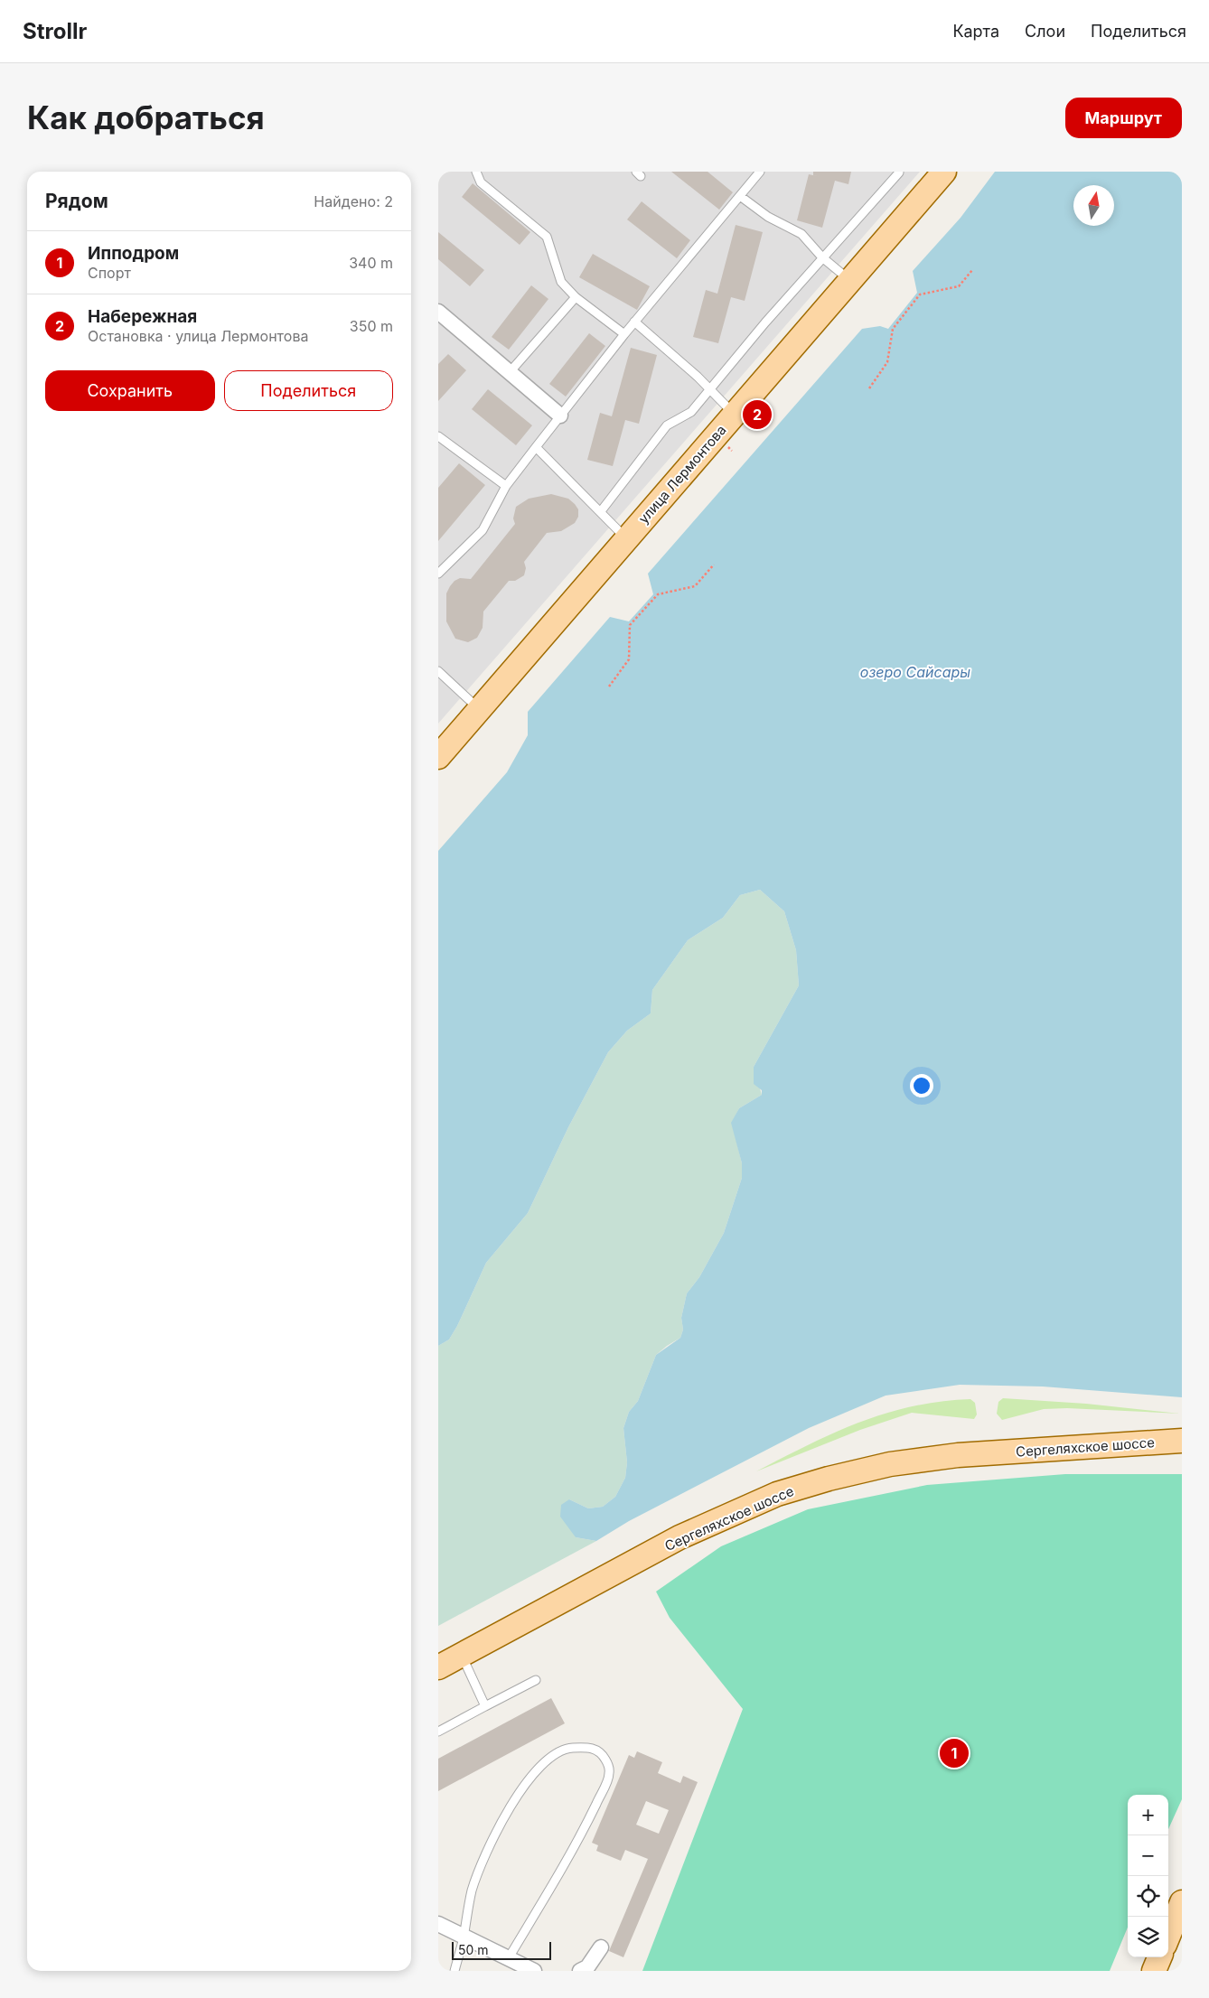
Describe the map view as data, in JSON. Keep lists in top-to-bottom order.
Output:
{
  "streets": {
    "main road": ["улица Лермонтова", "Сергеляхское шоссе"]
  },
  "water": ["озеро Сайсары"],
  "scale_bar": "50 m",
  "north": "top",
  "page": {
    "header": "Strollr",
    "nav": ["Карта", "Слои", "Поделиться"],
    "buttons": [
      "Маршрут",
      ["Сохранить", "Поделиться"]
    ],
    "title": "Как добраться",
    "heading": ["Рядом", "Найдено: 2"],
    "list": [
      {
        "mark": "1",
        "name": "Ипподром",
        "note": "Спорт",
        "value": "340 m"
      },
      {
        "mark": "2",
        "name": "Набережная",
        "note": "Остановка · улица Лермонтова",
        "value": "350 m"
      }
    ],
    "pins": ["2", "1"],
    "map_buttons": ["+", "−"],
    "scale": "50 m"
  }
}
